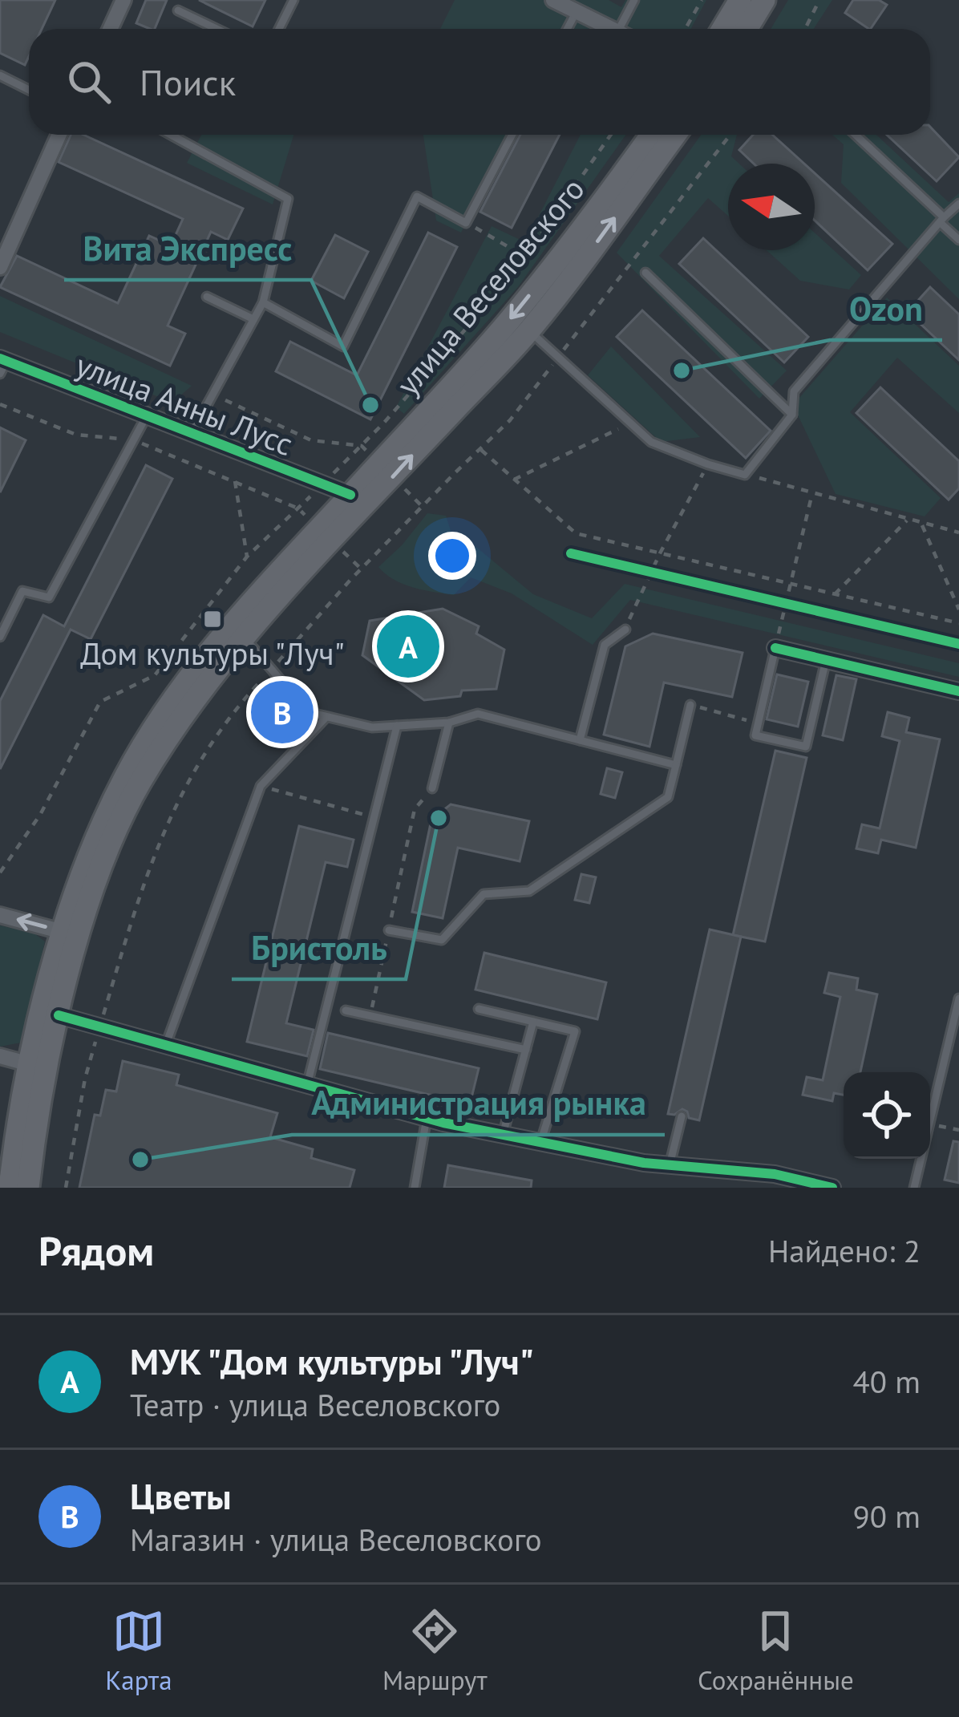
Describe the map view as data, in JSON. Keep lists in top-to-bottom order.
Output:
{
  "streets": {
    "main road": ["улица Веселовского"],
    "street": ["улица Анны Лусс"]
  },
  "crossings": [
    ["улица Веселовского", "улица Анны Лусс"]
  ],
  "places": {
    "other": [
      "Ozon",
      "Вита Экспресс",
      "Бристоль",
      "Администрация рынка"
    ],
    "transit": ["Дом культуры \"Луч\""]
  },
  "north": "left",
  "page": {
    "search": "Поиск",
    "pins": ["A", "B"],
    "heading": ["Рядом", "Найдено: 2"],
    "list": [
      {
        "mark": "A",
        "name": "МУК \"Дом культуры \"Луч\"",
        "note": "Театр · улица Веселовского",
        "value": "40 m"
      },
      {
        "mark": "B",
        "name": "Цветы",
        "note": "Магазин · улица Веселовского",
        "value": "90 m"
      }
    ],
    "nav": ["Карта", "Маршрут", "Сохранённые"]
  }
}
